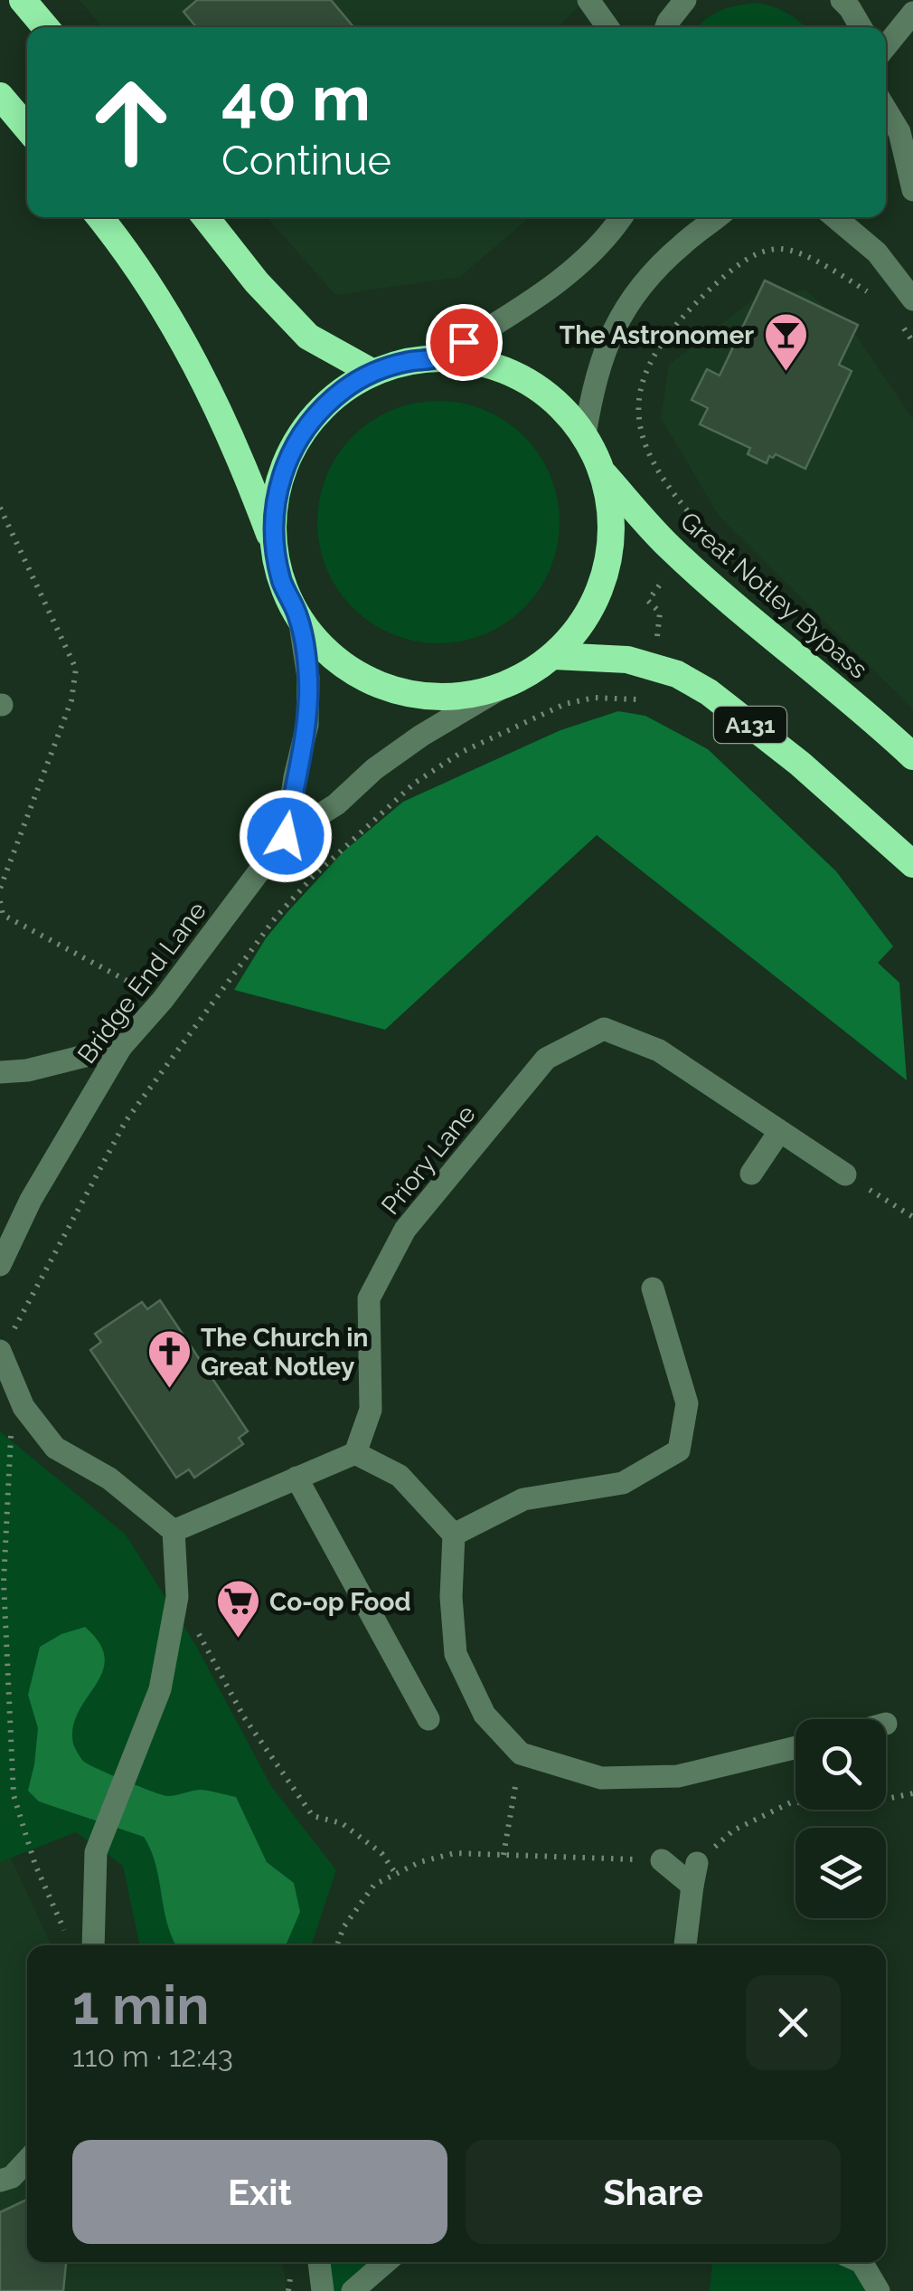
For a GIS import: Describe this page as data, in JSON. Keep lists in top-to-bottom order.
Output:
{
  "streets": {
    "highway": ["Great Notley Bypass", "A131"],
    "street": ["Bridge End Lane", "Priory Lane"]
  },
  "places": {
    "bar": ["The Astronomer"],
    "church": ["The Church in Great Notley"],
    "supermarket": ["Co-op Food"]
  },
  "page": {
    "turn": ["40 m", "Continue"],
    "heading": ["1 min", "110 m · 12:43"],
    "buttons": ["Exit", "Share"]
  }
}
